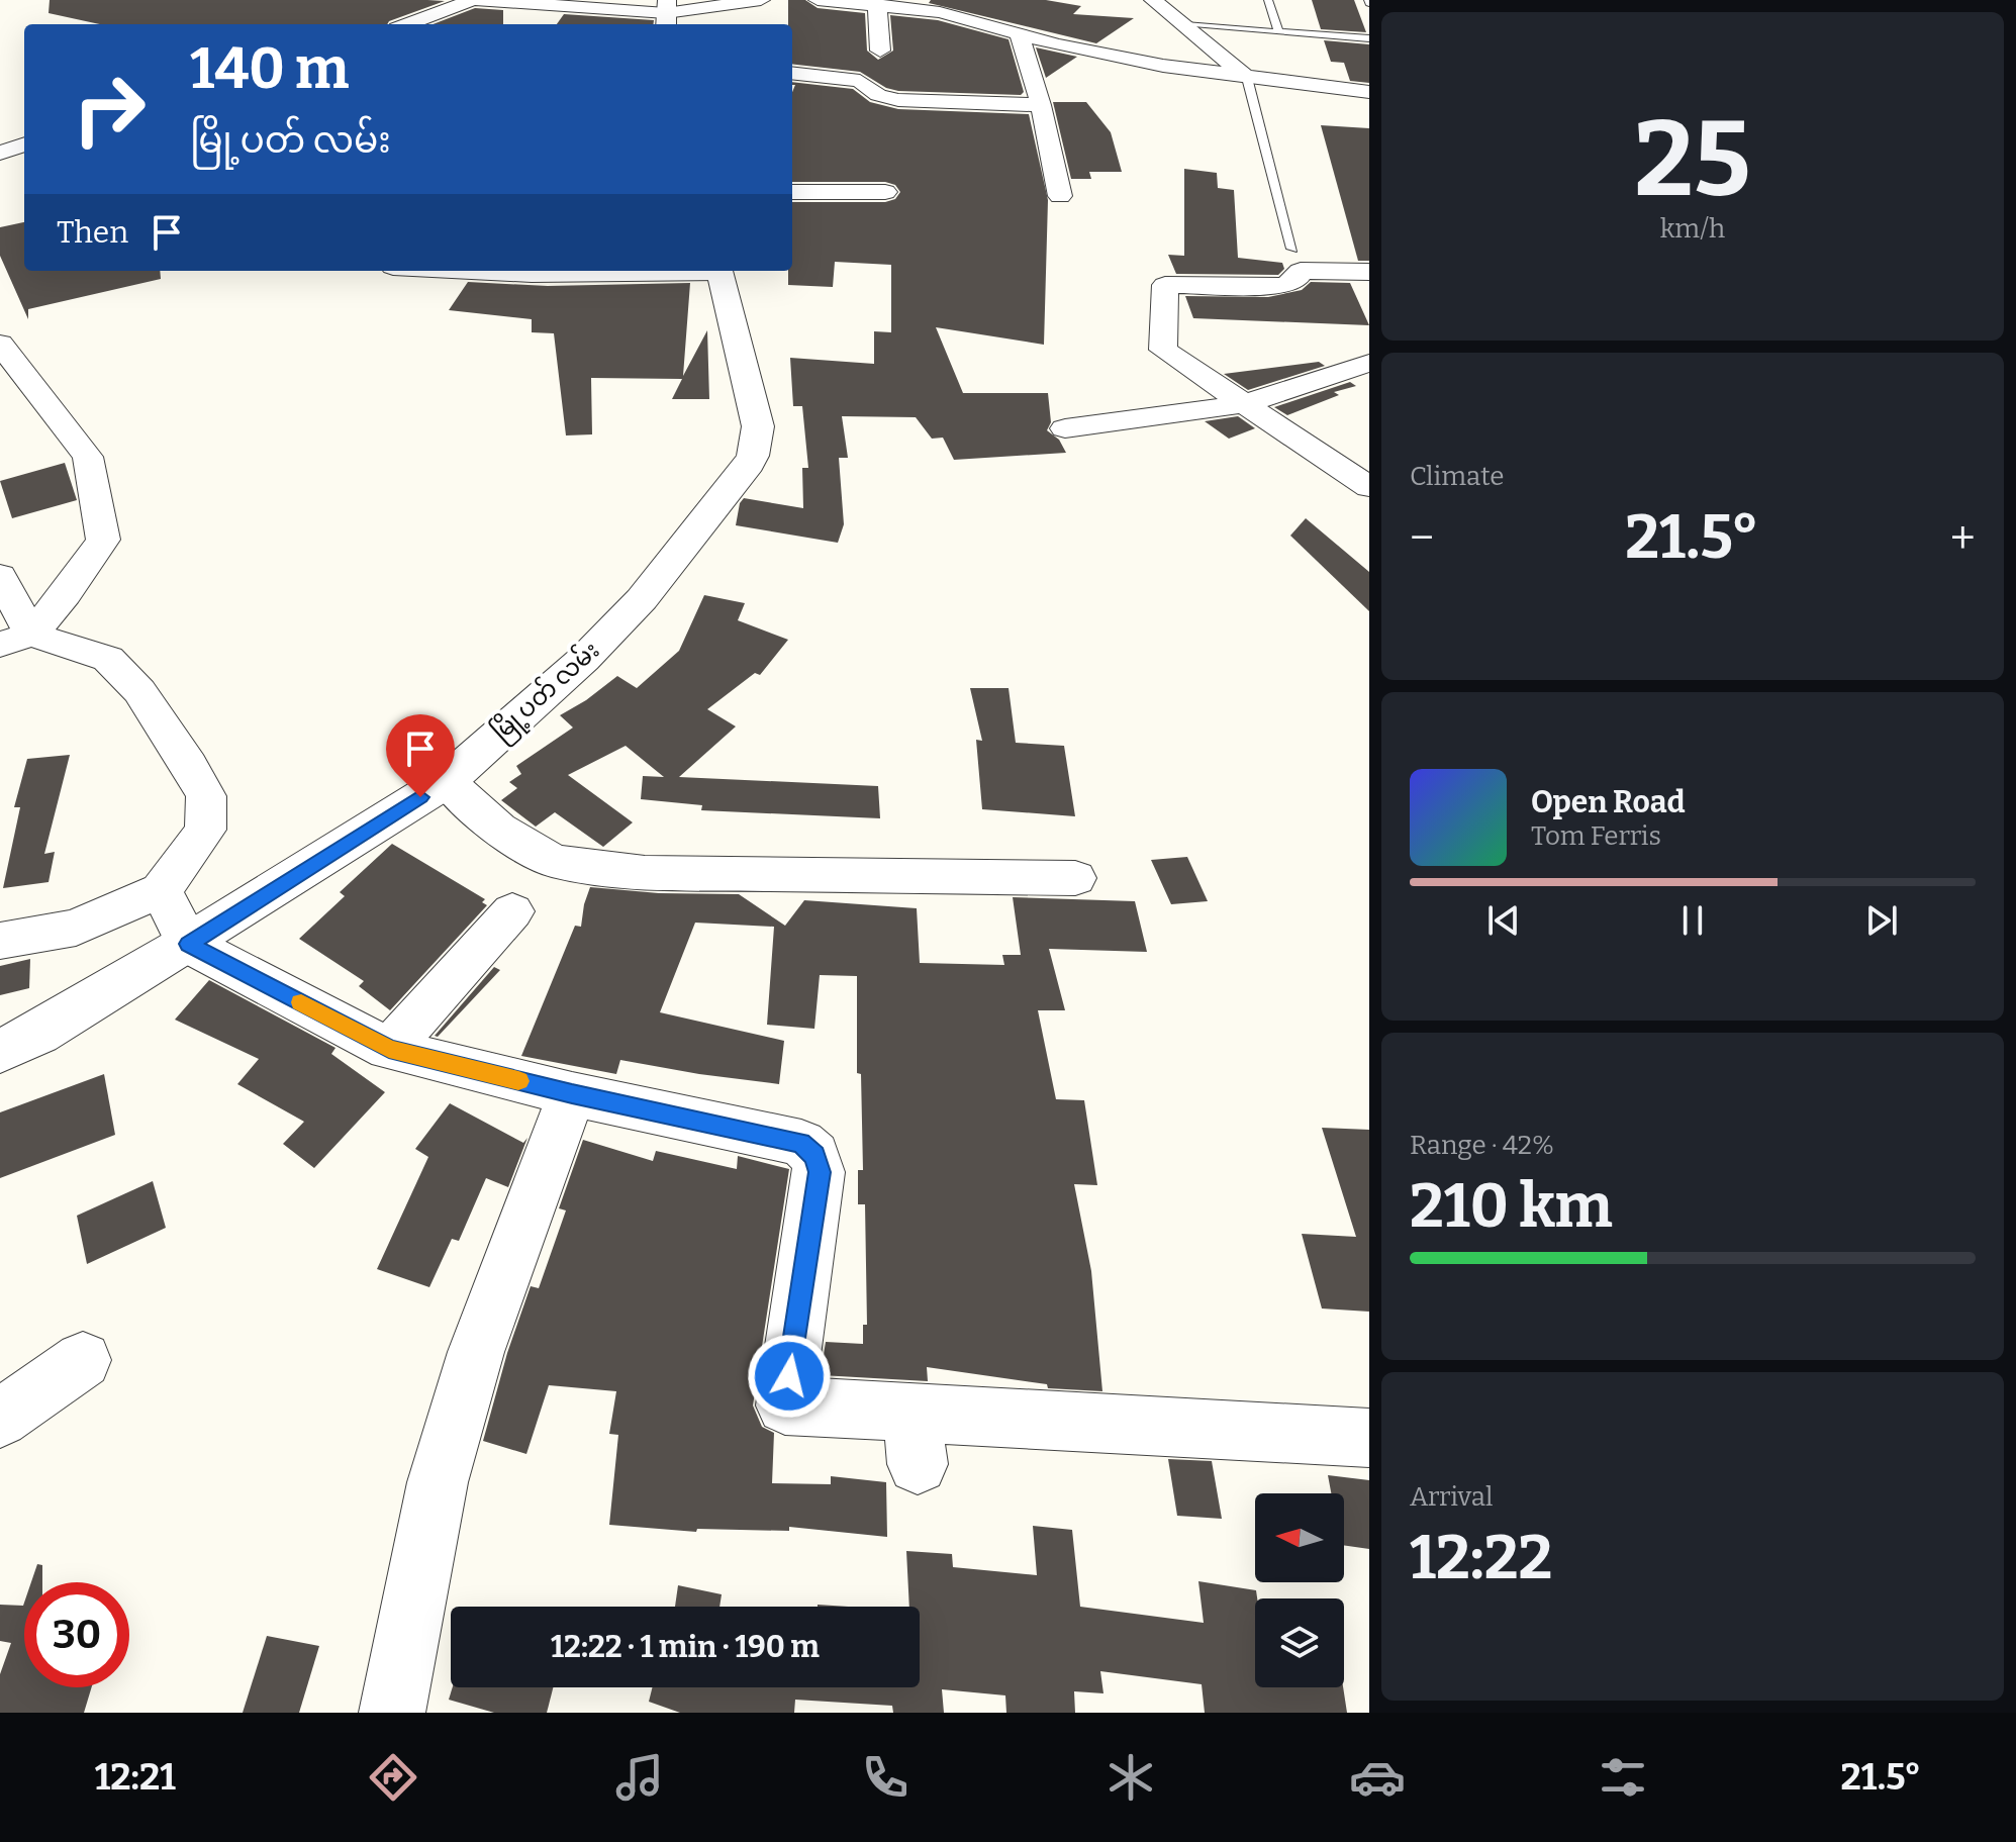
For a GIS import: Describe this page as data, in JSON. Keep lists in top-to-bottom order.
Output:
{
  "streets": {
    "street": ["မြို့ပတ် လမ်း"]
  },
  "north": "left",
  "page": {
    "tile": [
      ["25", "km/h"],
      "Climate",
      ["Range · 42%", "210 km"],
      ["Arrival", "12:22"]
    ],
    "turn": ["140 m", "မြို့ပတ် လမ်း"],
    "then": "Then",
    "heat": ["−", "21.5°", "+"],
    "song": ["Open Road", "Tom Ferris"],
    "limit": "30",
    "trip": "12:22 · 1 min · 190 m",
    "tabs": ["12:21", "21.5°"]
  }
}
